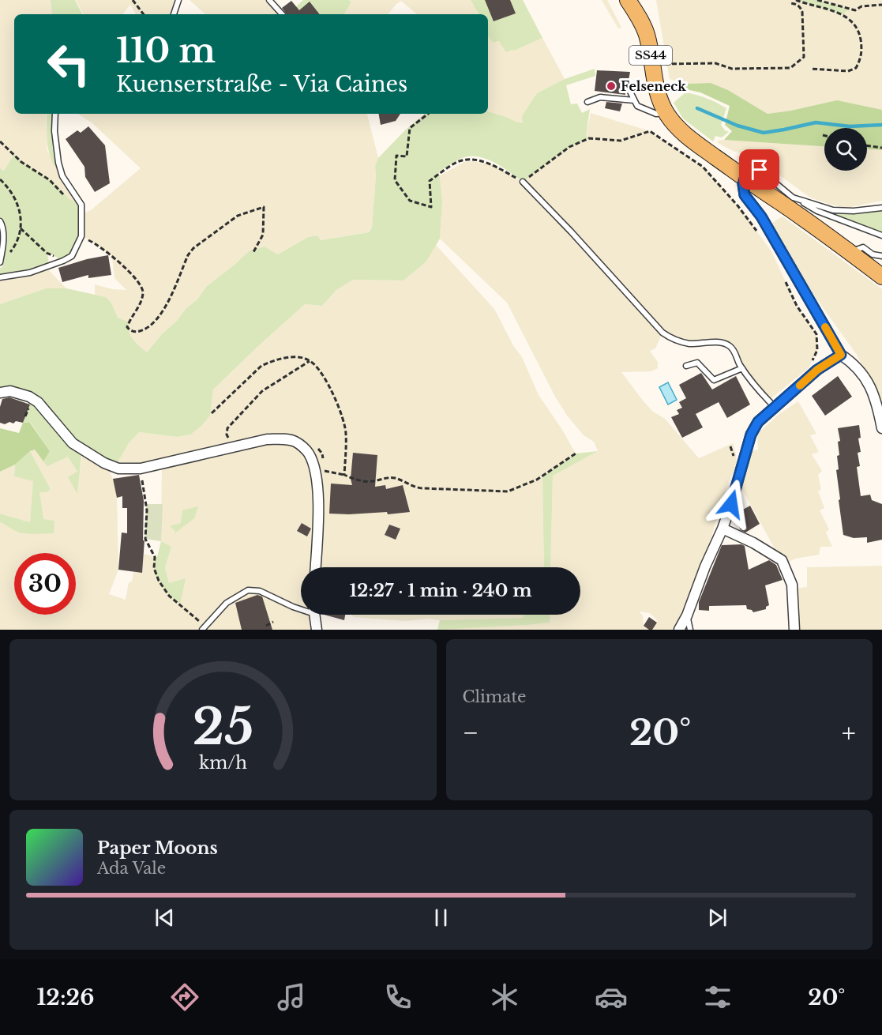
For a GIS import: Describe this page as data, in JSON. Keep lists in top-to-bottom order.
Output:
{
  "streets": {
    "main road": ["SS44"]
  },
  "places": ["Felseneck"],
  "page": {
    "turn": ["110 m", "Kuenserstraße - Via Caines"],
    "limit": "30",
    "trip": "12:27 · 1 min · 240 m",
    "tile": "Climate",
    "heat": ["−", "20°", "+"],
    "song": ["Paper Moons", "Ada Vale"],
    "tabs": ["12:26", "20°"],
    "gauge": ["25", "km/h"]
  }
}
